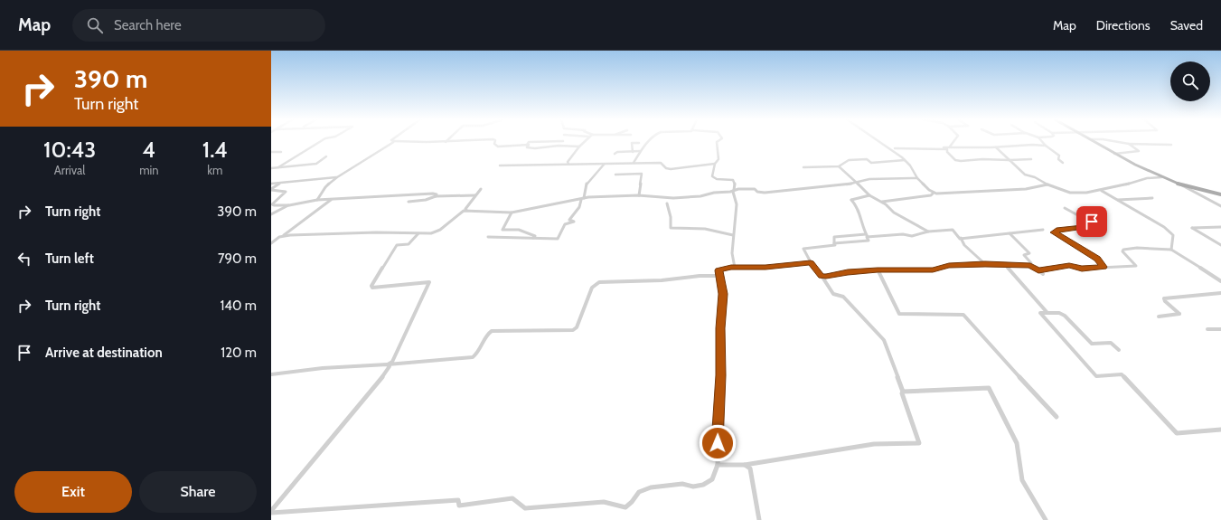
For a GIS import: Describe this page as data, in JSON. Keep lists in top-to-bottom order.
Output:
{
  "page": {
    "header": "Map",
    "search": "Search here",
    "nav": ["Map", "Directions", "Saved"],
    "turn": ["390 m", "Turn right"],
    "eta": [
      "10:43",
      "Arrival",
      "4",
      "min",
      "1.4",
      "km"
    ],
    "list": [
      {
        "name": "Turn right",
        "value": "390 m"
      },
      {
        "name": "Turn left",
        "value": "790 m"
      },
      {
        "name": "Turn right",
        "value": "140 m"
      },
      {
        "name": "Arrive at destination",
        "value": "120 m"
      }
    ],
    "buttons": ["Exit", "Share"]
  }
}
